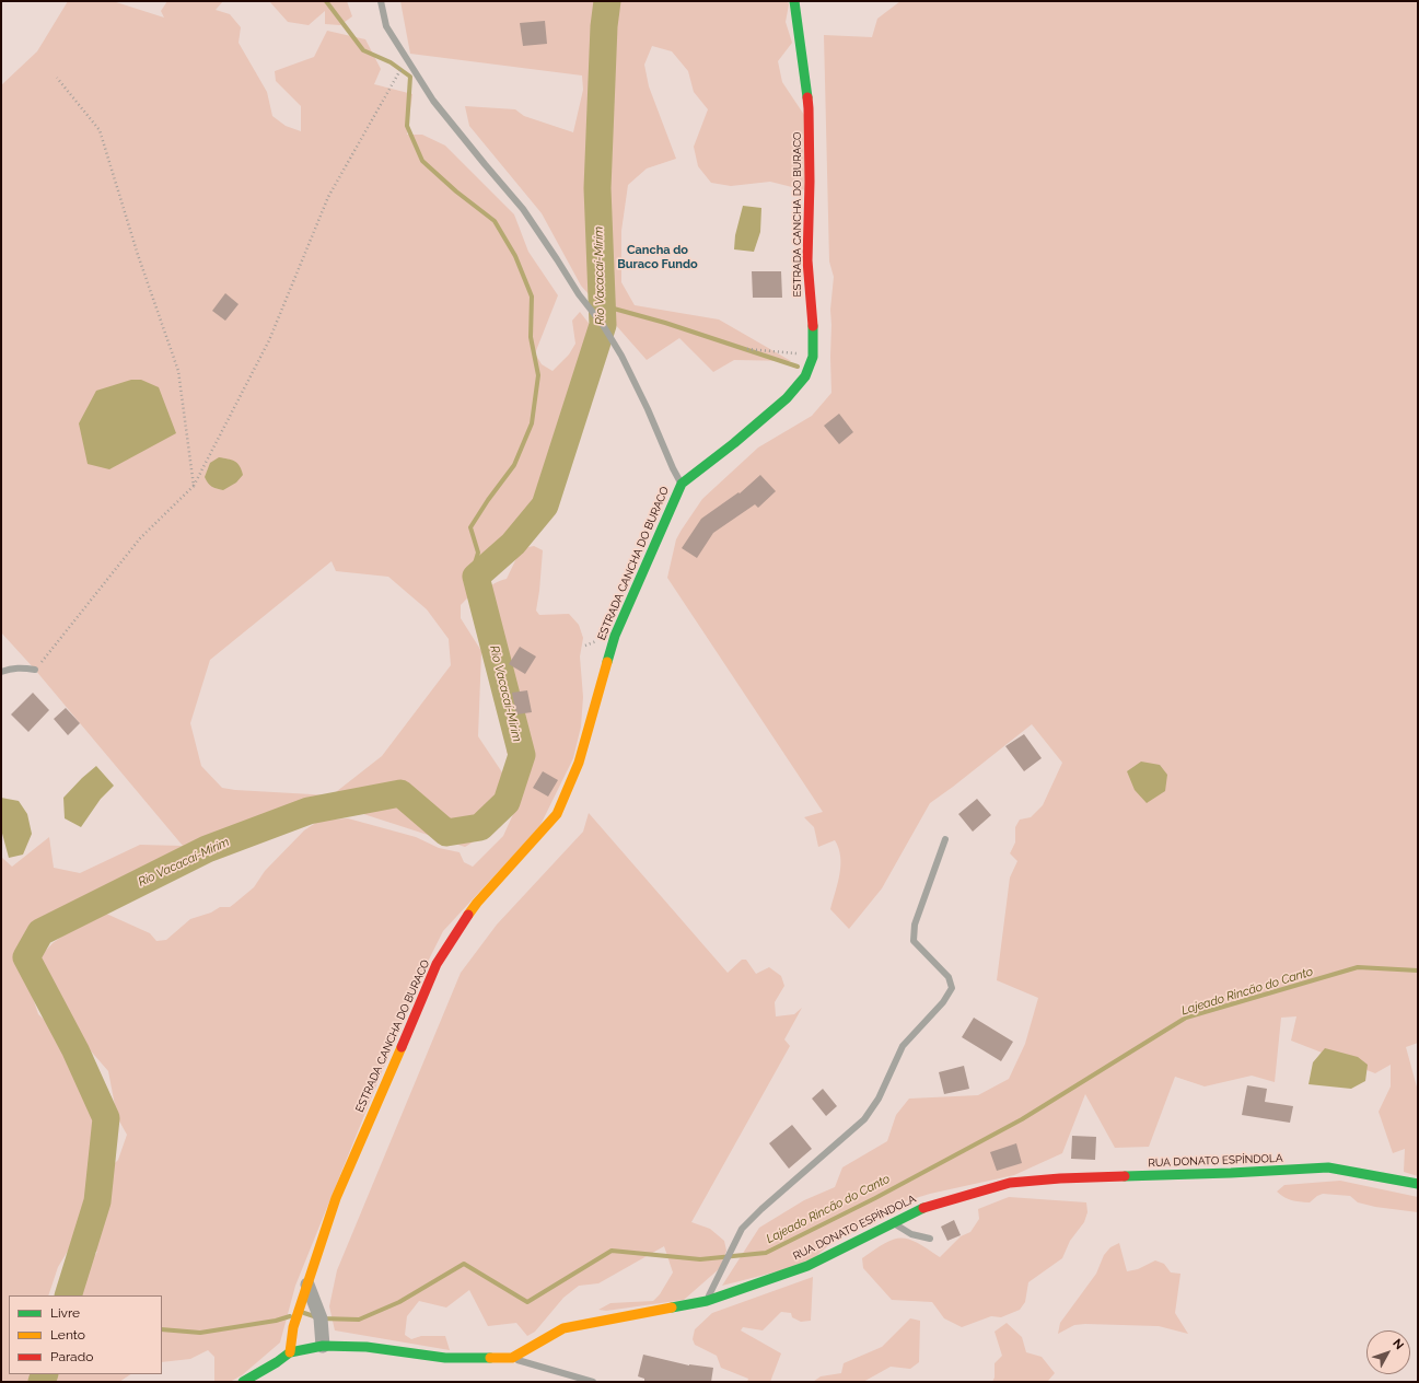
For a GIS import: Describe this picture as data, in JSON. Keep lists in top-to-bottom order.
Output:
{
  "streets": {
    "street": ["ESTRADA CANCHA DO BURACO", "RUA DONATO ESPÍNDOLA"]
  },
  "crossings": [
    ["ESTRADA CANCHA DO BURACO", "RUA DONATO ESPÍNDOLA"]
  ],
  "districts": ["Cancha do Buraco Fundo"],
  "water": ["Rio Vacacaí-Mirim", "Lajeado Rincão do Canto"],
  "legend": ["Livre", "Lento", "Parado"],
  "north": "top right"
}
